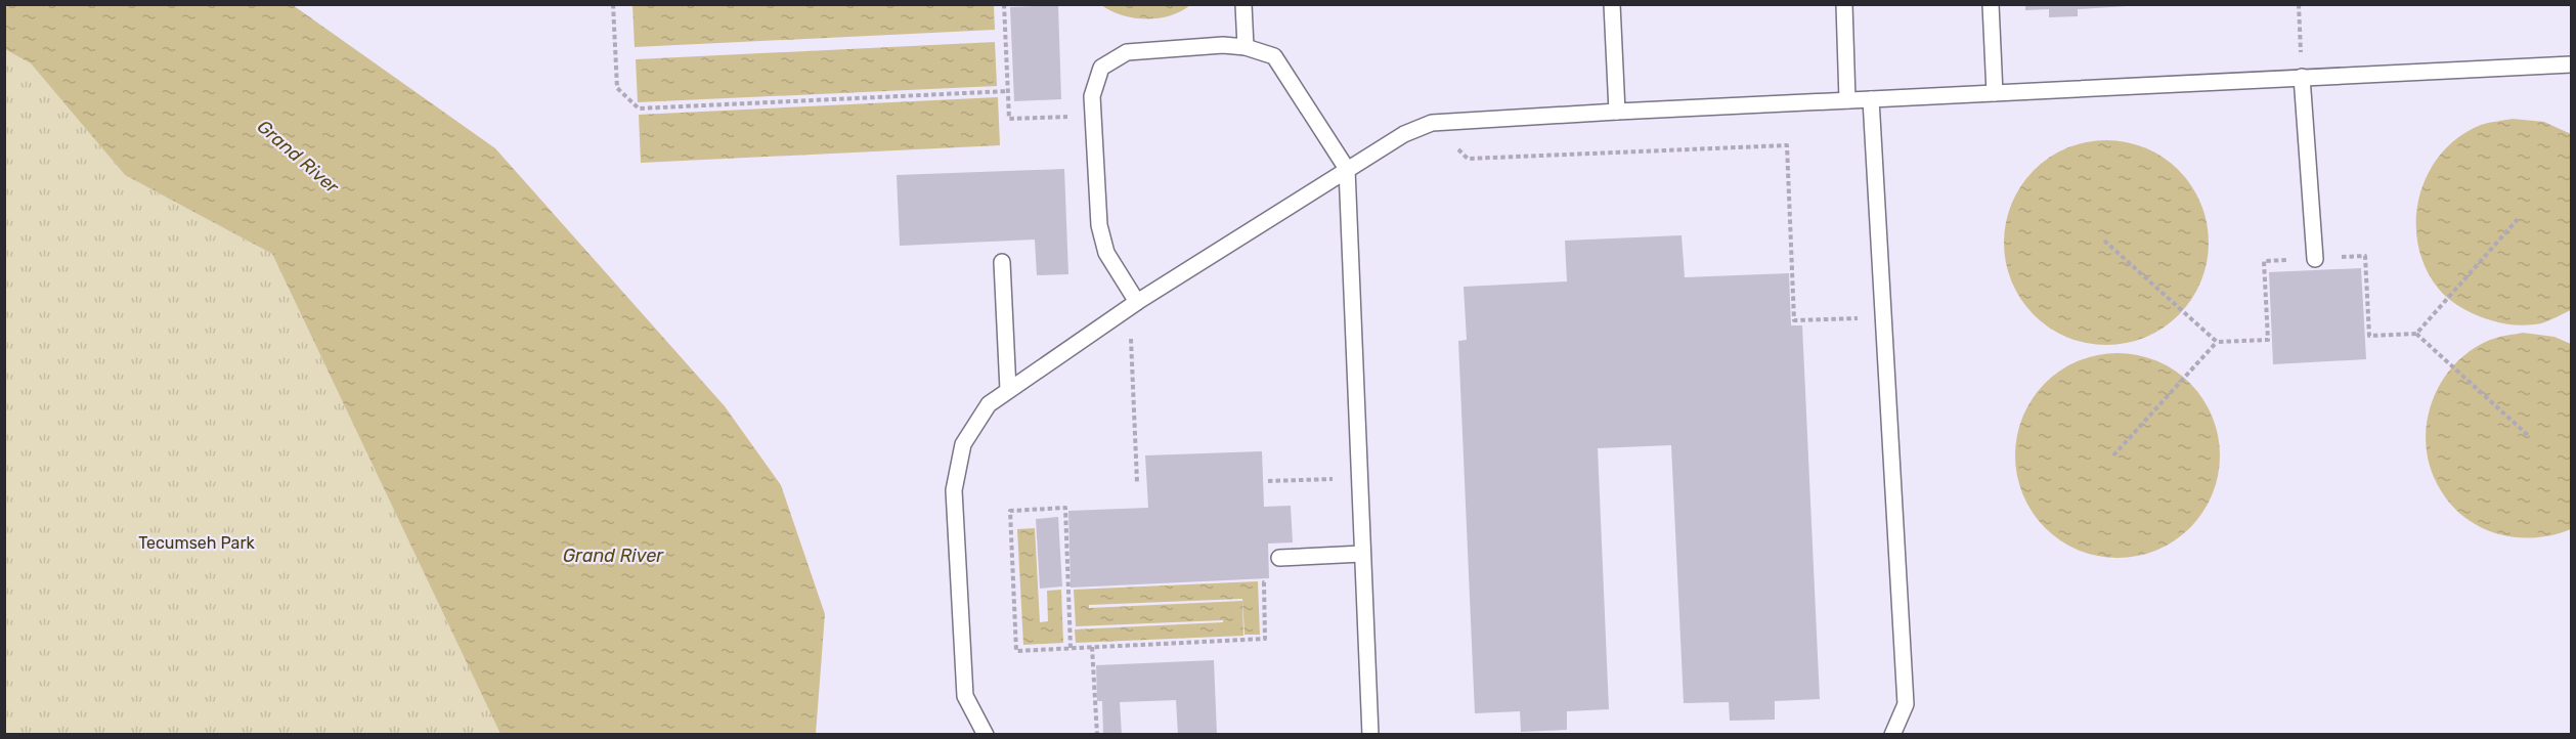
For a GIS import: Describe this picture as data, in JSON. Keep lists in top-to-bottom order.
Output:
{
  "water": ["Grand River"],
  "parks": ["Tecumseh Park"]
}
